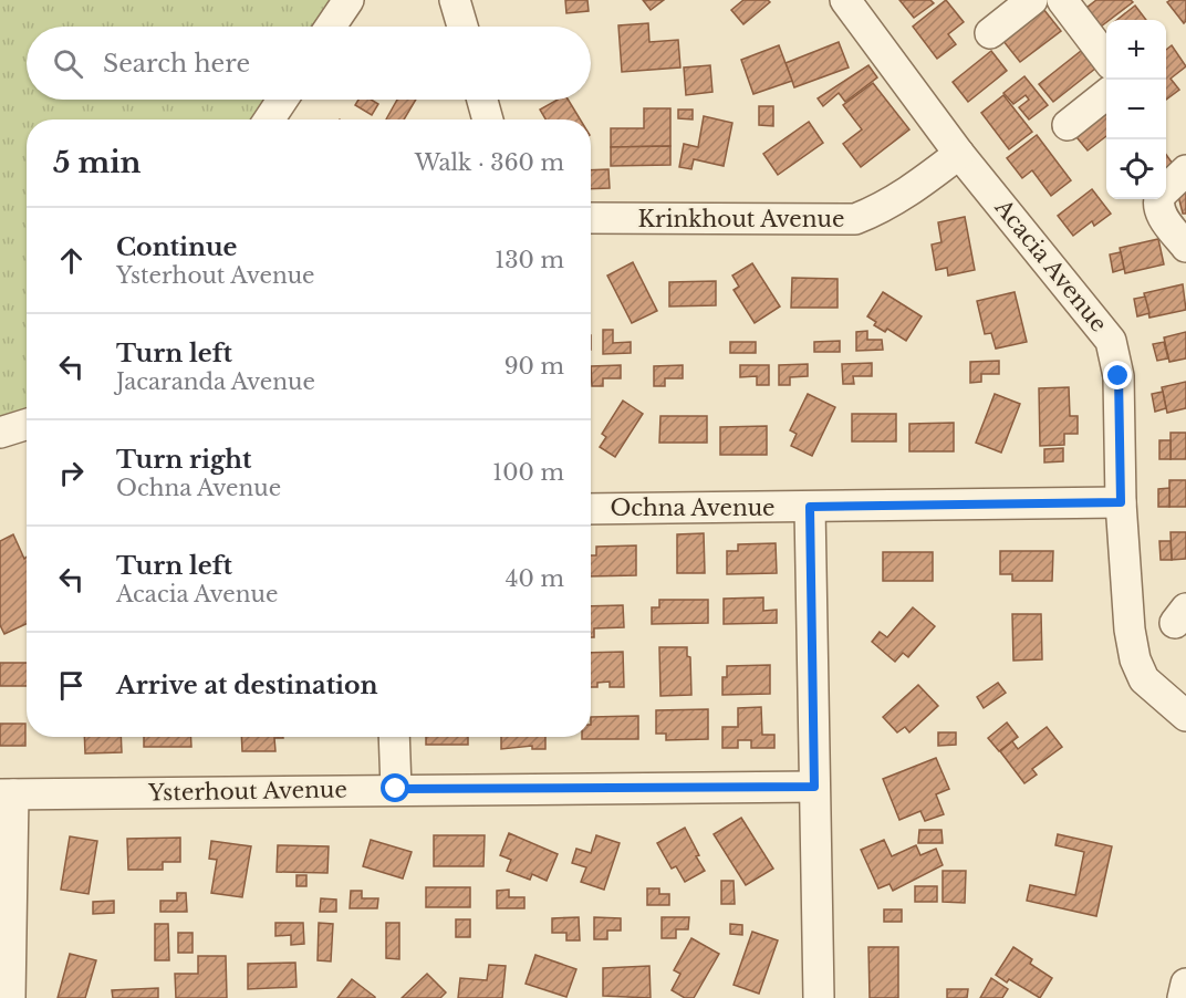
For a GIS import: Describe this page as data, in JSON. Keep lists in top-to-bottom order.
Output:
{
  "streets": {
    "street": [
      "Krinkhout Avenue",
      "Acacia Avenue",
      "Ochna Avenue",
      "Ysterhout Avenue"
    ]
  },
  "crossings": [
    ["Krinkhout Avenue", "Acacia Avenue"],
    ["Acacia Avenue", "Ochna Avenue"]
  ],
  "page": {
    "map_buttons": ["+", "−"],
    "search": "Search here",
    "heading": ["5 min", "Walk · 360 m"],
    "list": [
      ["Continue", "Ysterhout Avenue", "130 m"],
      ["Turn left", "Jacaranda Avenue", "90 m"],
      ["Turn right", "Ochna Avenue", "100 m"],
      ["Turn left", "Acacia Avenue", "40 m"],
      "Arrive at destination"
    ]
  }
}
